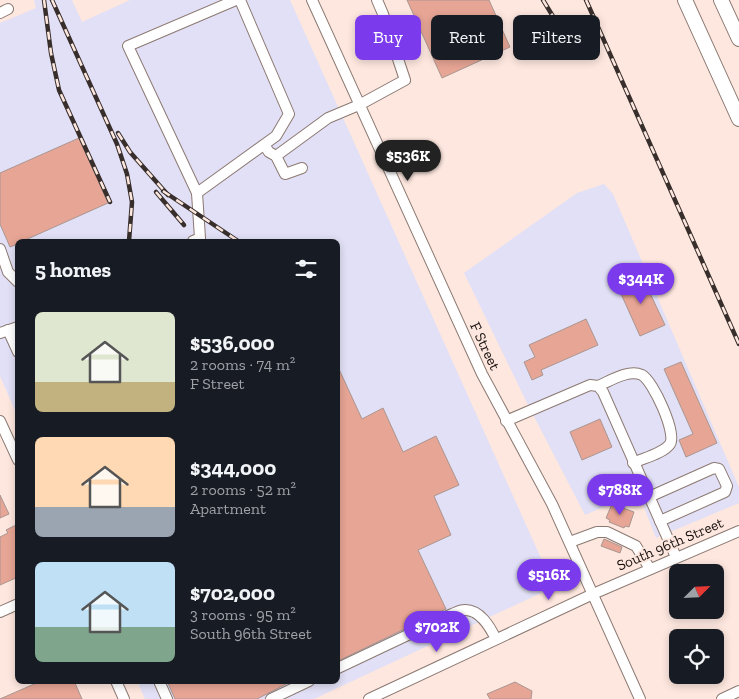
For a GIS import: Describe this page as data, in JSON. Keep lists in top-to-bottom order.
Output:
{
  "streets": {
    "street": ["F Street", "South 96th Street"]
  },
  "crossings": [
    ["F Street", "South 96th Street"]
  ],
  "north": "top right",
  "page": {
    "chip": ["Buy", "Rent", "Filters"],
    "price": [
      "$536K",
      "$344K",
      "$788K",
      "$516K",
      "$702K"
    ],
    "heading": "5 homes",
    "list": [
      {
        "name": "$536,000",
        "note": "2 rooms · 74 m² · F Street"
      },
      {
        "name": "$344,000",
        "note": "2 rooms · 52 m² · Apartment"
      },
      {
        "name": "$702,000",
        "note": "3 rooms · 95 m² · South 96th Street"
      }
    ]
  }
}
